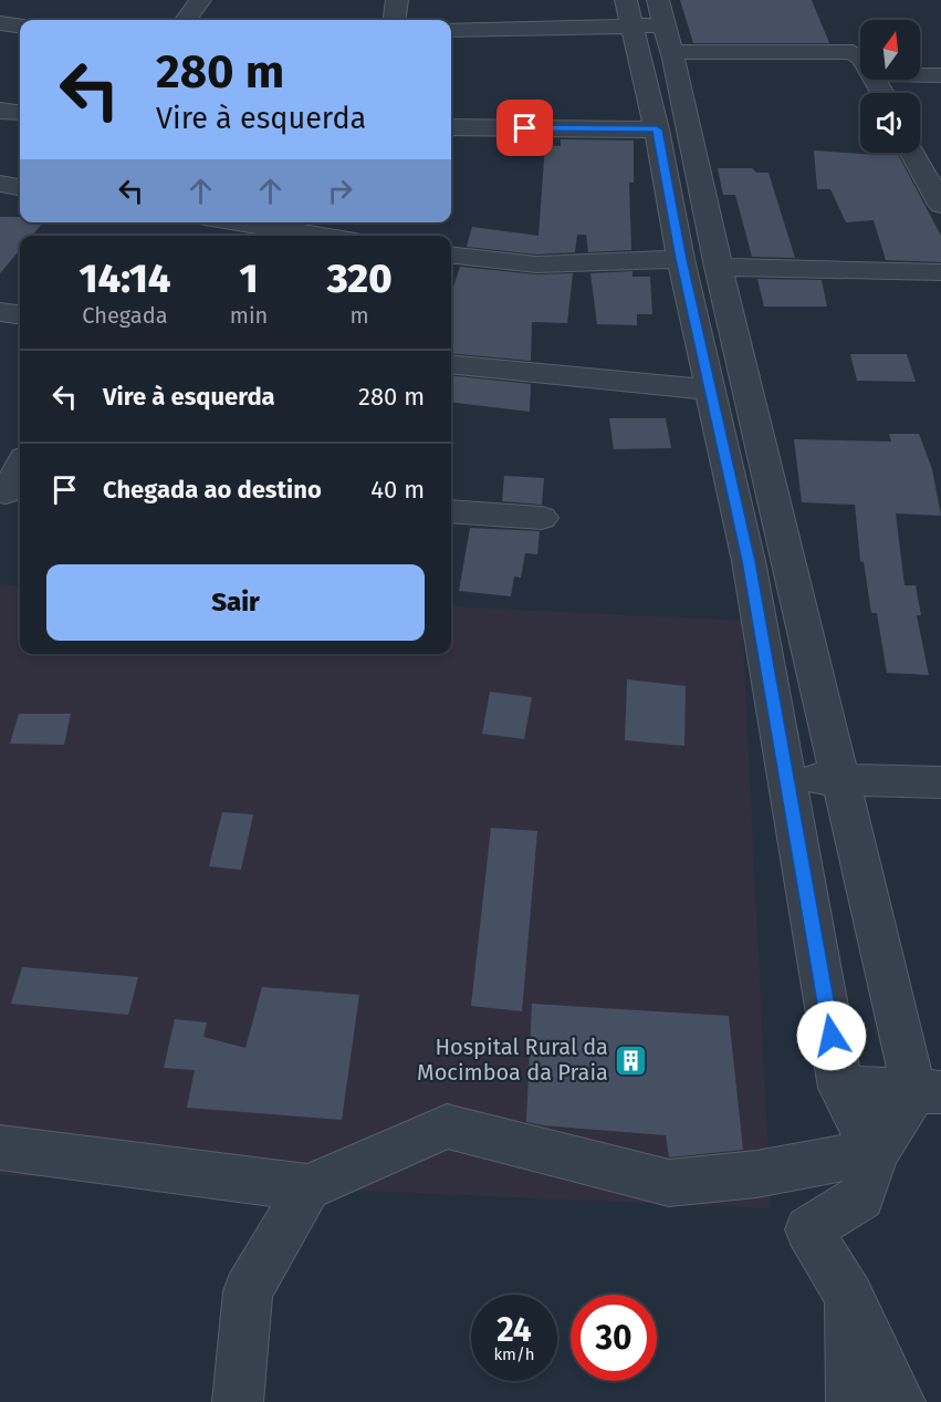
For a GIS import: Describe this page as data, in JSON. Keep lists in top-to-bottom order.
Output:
{
  "places": {
    "building": ["Hospital Rural da Mocimboa da Praia"]
  },
  "north": "top",
  "page": {
    "turn": ["280 m", "Vire à esquerda"],
    "eta": [
      "14:14",
      "Chegada",
      "1",
      "min",
      "320",
      "m"
    ],
    "list": [
      {
        "name": "Vire à esquerda",
        "value": "280 m"
      },
      {
        "name": "Chegada ao destino",
        "value": "40 m"
      }
    ],
    "buttons": "Sair",
    "speed": "24 km/h",
    "limit": "30"
  }
}
